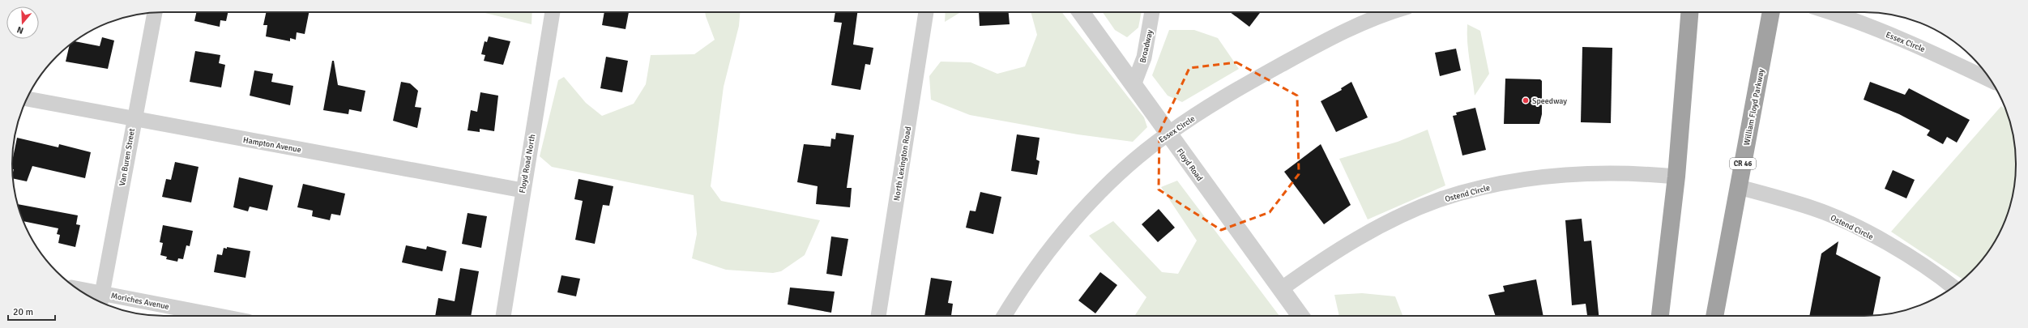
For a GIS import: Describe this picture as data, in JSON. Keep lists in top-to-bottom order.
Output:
{
  "streets": {
    "highway": ["William Floyd Parkway", "CR 46"],
    "street": [
      "Essex Circle",
      "Broadway",
      "Hampton Avenue",
      "Van Buren Street",
      "Floyd Road North",
      "North Lexington Road",
      "Floyd Road",
      "Ostend Circle",
      "Moriches Avenue"
    ]
  },
  "crossings": [
    ["Essex Circle", "Floyd Road"],
    ["Broadway", "Floyd Road"],
    ["William Floyd Parkway", "Ostend Circle"],
    ["Hampton Avenue", "Van Buren Street"],
    ["Hampton Avenue", "Floyd Road North"],
    ["Van Buren Street", "Moriches Avenue"],
    ["Floyd Road", "Ostend Circle"]
  ],
  "places": ["Speedway"],
  "scale_bar": "20 m",
  "north": "bottom"
}
